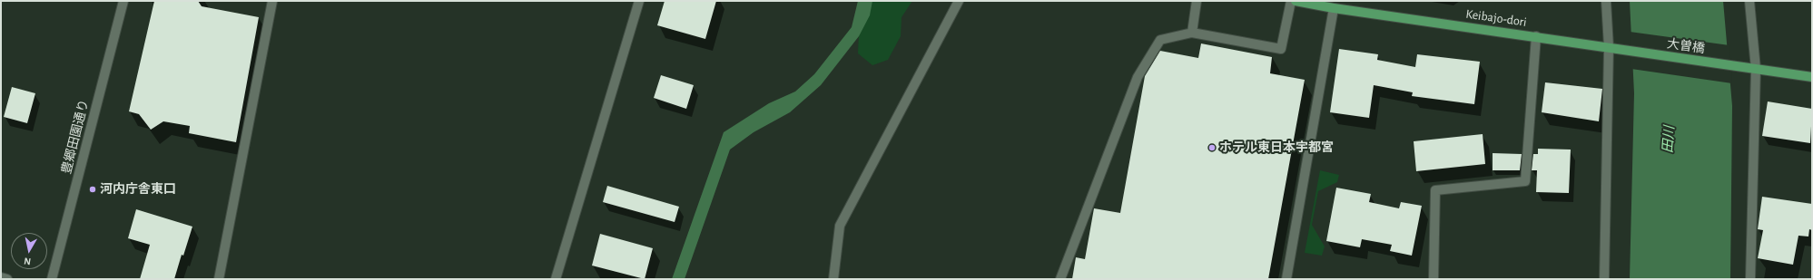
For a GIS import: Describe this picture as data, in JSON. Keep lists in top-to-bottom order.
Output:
{
  "streets": {
    "main road": ["Keibajo-dori", "大曽橋"],
    "street": ["豊郷田園通り"]
  },
  "crossings": [
    ["Keibajo-dori", "大曽橋"]
  ],
  "water": ["田川"],
  "places": ["ホテル東日本宇都宮", "河内庁舎東口"],
  "north": "bottom"
}
